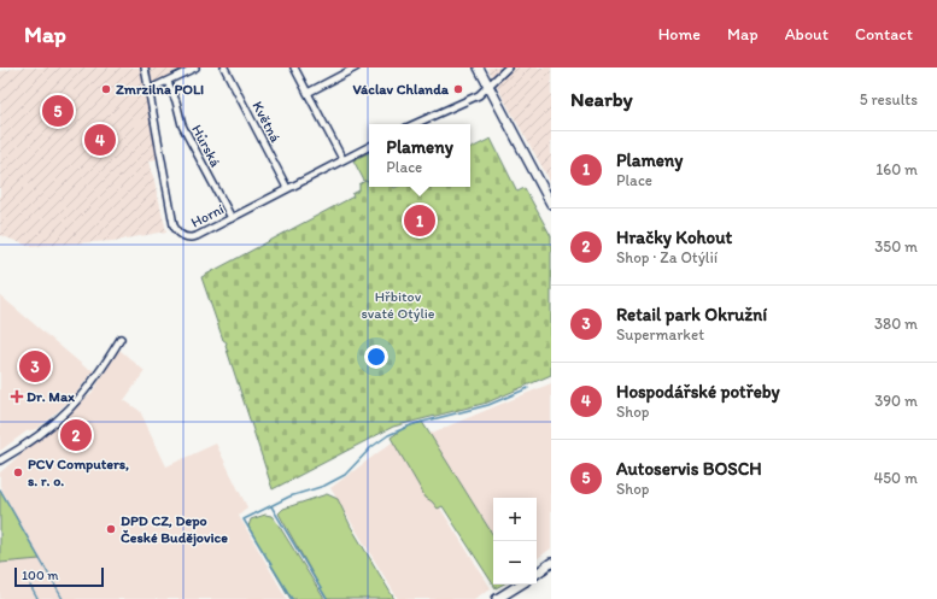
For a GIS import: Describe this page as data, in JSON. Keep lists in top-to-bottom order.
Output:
{
  "streets": {
    "street": ["Květná", "Hůrská", "Horní"]
  },
  "crossings": [
    ["Květná", "Horní"],
    ["Hůrská", "Horní"]
  ],
  "parks": ["Hřbitov svaté Otýlie"],
  "places": {
    "other": [
      "Zmrzilna POLI",
      "Václav Chlanda",
      "PCV Computers, s. r. o.",
      "DPD CZ, Depo České Budějovice"
    ],
    "health": ["Dr. Max"]
  },
  "scale_bar": "100 m",
  "page": {
    "header": "Map",
    "nav": [
      "Home",
      "Map",
      "About",
      "Contact"
    ],
    "heading": ["Nearby", "5 results"],
    "pins": [
      "5",
      "4",
      "1",
      "3",
      "2"
    ],
    "popup": ["Plameny", "Place"],
    "list": [
      {
        "mark": "1",
        "name": "Plameny",
        "note": "Place",
        "value": "160 m"
      },
      {
        "mark": "2",
        "name": "Hračky Kohout",
        "note": "Shop · Za Otýlií",
        "value": "350 m"
      },
      {
        "mark": "3",
        "name": "Retail park Okružní",
        "note": "Supermarket",
        "value": "380 m"
      },
      {
        "mark": "4",
        "name": "Hospodářské potřeby",
        "note": "Shop",
        "value": "390 m"
      },
      {
        "mark": "5",
        "name": "Autoservis BOSCH",
        "note": "Shop",
        "value": "450 m"
      }
    ],
    "map_buttons": ["+", "−"],
    "scale": "100 m"
  }
}
